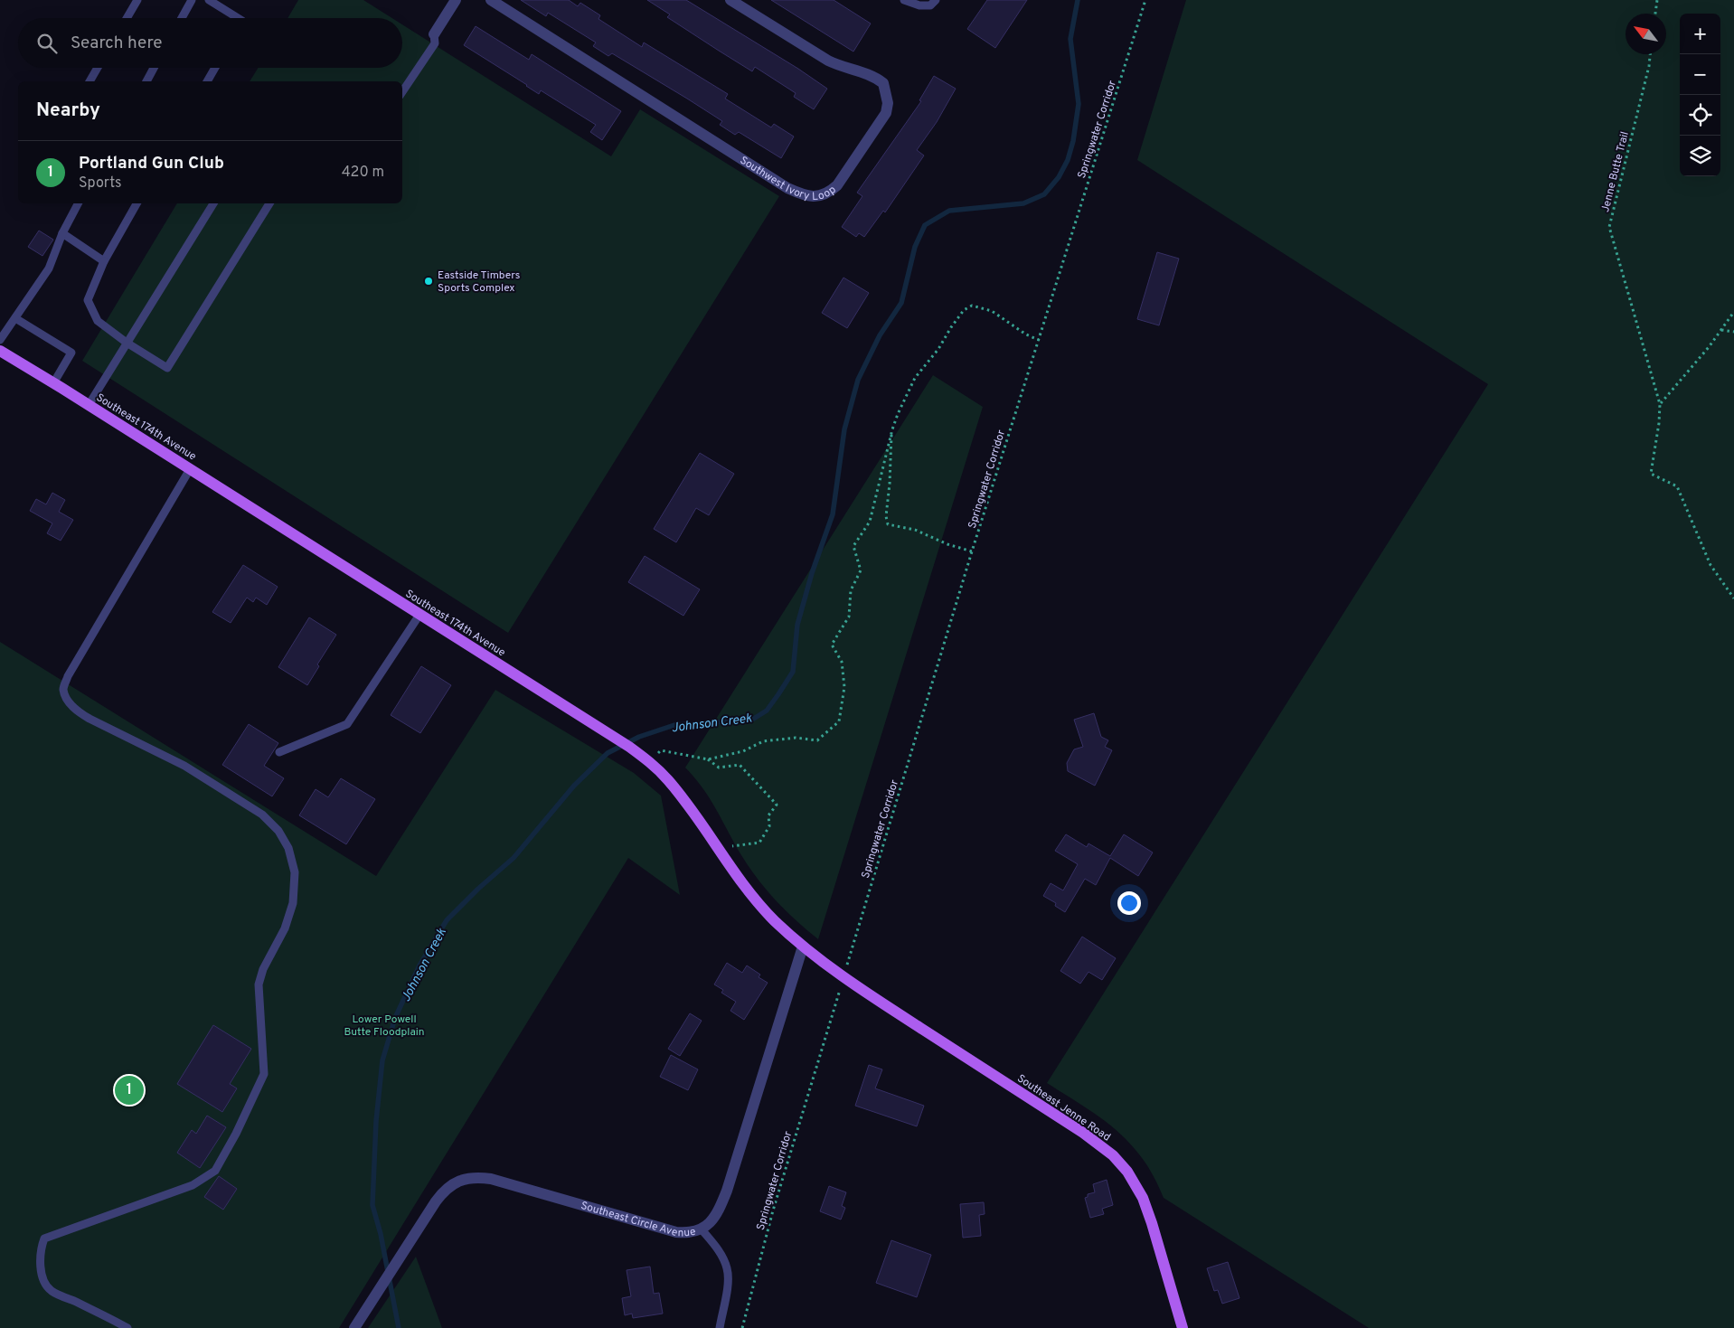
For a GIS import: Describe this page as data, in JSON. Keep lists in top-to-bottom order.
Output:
{
  "streets": {
    "main road": ["Southeast 174th Avenue", "Southeast Jenne Road"],
    "street": ["Southwest Ivory Loop", "Southeast Circle Avenue"],
    "path": ["Springwater Corridor", "Jenne Butte Trail"]
  },
  "crossings": [
    ["Springwater Corridor", "Southeast 174th Avenue"],
    ["Springwater Corridor", "Southeast Jenne Road"],
    ["Southeast 174th Avenue", "Southeast Jenne Road"],
    ["Southeast 174th Avenue", "Southeast Circle Avenue"]
  ],
  "water": ["Johnson Creek"],
  "parks": ["Lower Powell Butte Floodplain"],
  "places": ["Eastside Timbers Sports Complex"],
  "north": "top left",
  "page": {
    "map_buttons": ["+", "−"],
    "search": "Search here",
    "heading": "Nearby",
    "list": [
      {
        "mark": "1",
        "name": "Portland Gun Club",
        "note": "Sports",
        "value": "420 m"
      }
    ],
    "pins": "1"
  }
}
